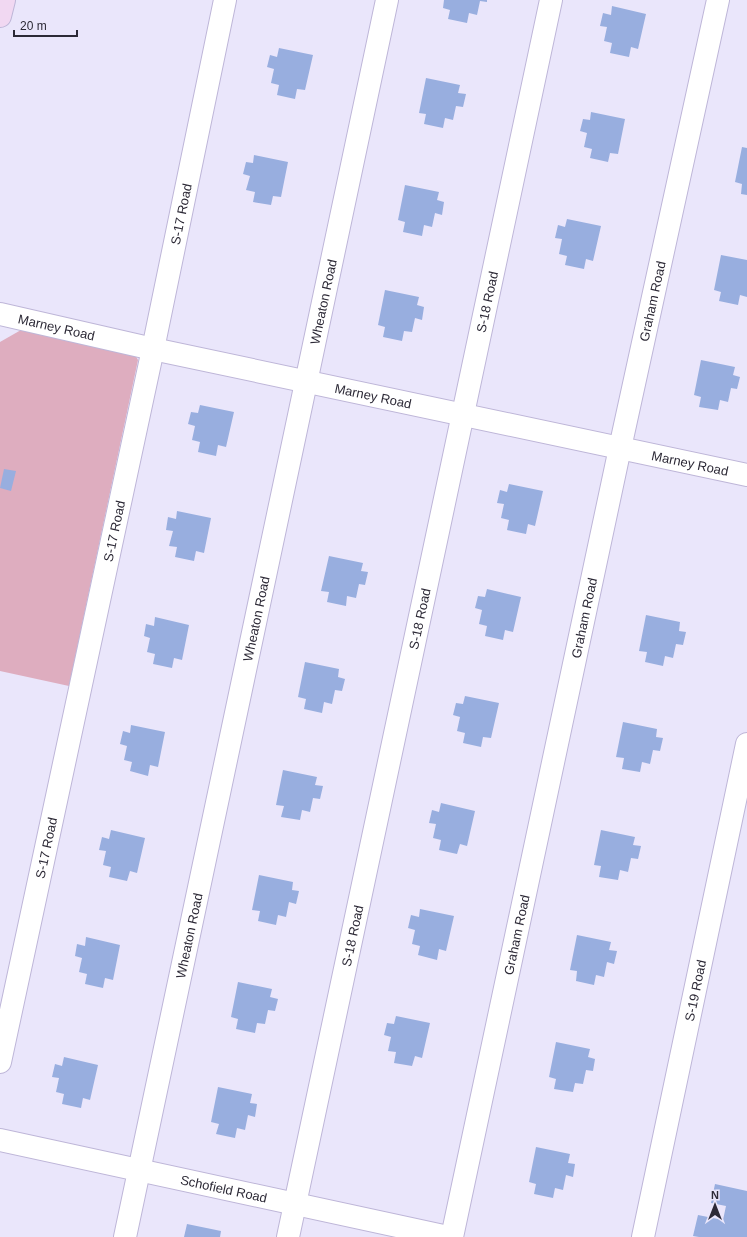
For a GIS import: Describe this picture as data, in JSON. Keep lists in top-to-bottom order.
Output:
{
  "streets": {
    "street": [
      "S-17 Road",
      "Wheaton Road",
      "Graham Road",
      "S-18 Road",
      "Marney Road",
      "S-19 Road",
      "Schofield Road"
    ]
  },
  "crossings": [
    ["S-17 Road", "Marney Road"],
    ["Wheaton Road", "Marney Road"],
    ["Wheaton Road", "Schofield Road"],
    ["Graham Road", "Marney Road"],
    ["S-18 Road", "Marney Road"],
    ["S-18 Road", "Schofield Road"]
  ],
  "scale_bar": "20 m",
  "north": "top"
}
